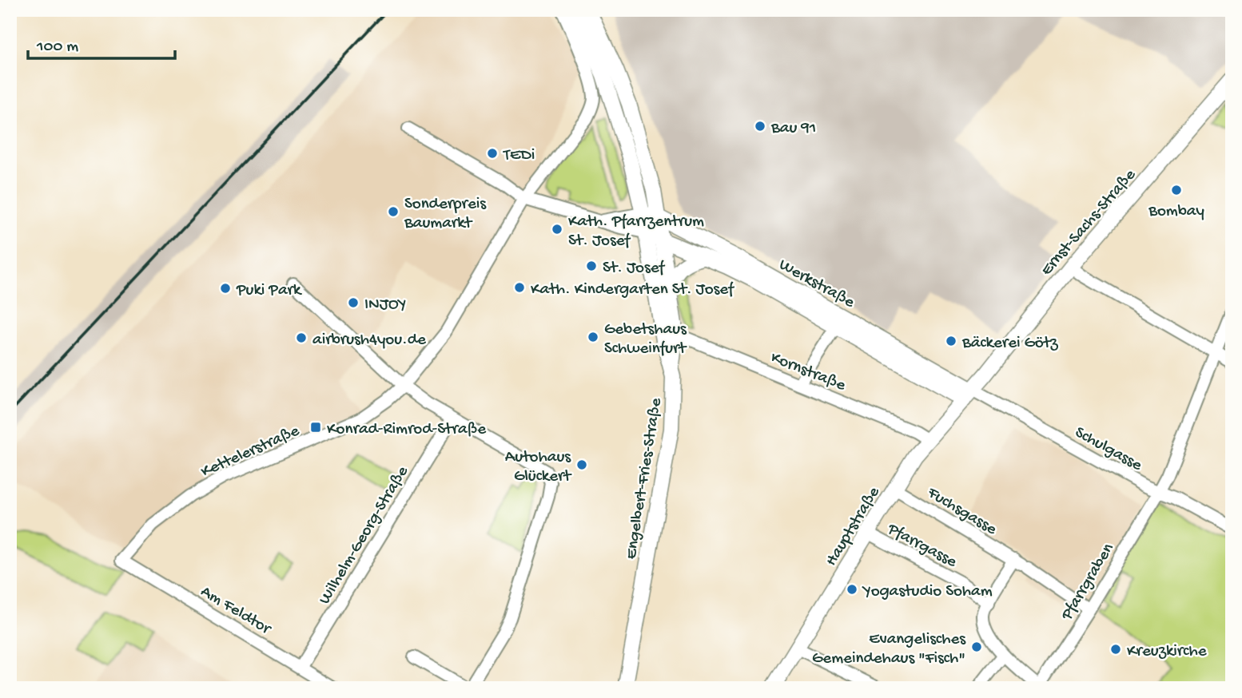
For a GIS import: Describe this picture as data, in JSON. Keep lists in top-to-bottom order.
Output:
{
  "streets": {
    "main road": [
      "Ernst-Sachs-Straße",
      "Werkstraße",
      "Engelbert-Fries-Straße",
      "Hauptstraße"
    ],
    "street": [
      "Kornstraße",
      "Schulgasse",
      "Kettelerstraße",
      "Fuchsgasse",
      "Wilhelm-Georg-Straße",
      "Pfarrgasse",
      "Pfarrgraben",
      "Am Feldtor"
    ]
  },
  "crossings": [
    ["Ernst-Sachs-Straße", "Werkstraße"],
    ["Ernst-Sachs-Straße", "Schulgasse"],
    ["Ernst-Sachs-Straße", "Hauptstraße"],
    ["Werkstraße", "Schulgasse"],
    ["Werkstraße", "Engelbert-Fries-Straße"],
    ["Werkstraße", "Hauptstraße"],
    ["Kornstraße", "Engelbert-Fries-Straße"],
    ["Kornstraße", "Hauptstraße"],
    ["Schulgasse", "Hauptstraße"],
    ["Schulgasse", "Pfarrgraben"],
    ["Kettelerstraße", "Am Feldtor"],
    ["Fuchsgasse", "Hauptstraße"],
    ["Fuchsgasse", "Pfarrgraben"],
    ["Hauptstraße", "Pfarrgasse"],
    ["Wilhelm-Georg-Straße", "Am Feldtor"]
  ],
  "places": {
    "other": [
      "Bau 91",
      "TEDi",
      "Bombay",
      "Sonderpreis Baumarkt",
      "Kath. Pfarrzentrum St. Josef",
      "St. Josef",
      "Kath. Kindergarten St. Josef",
      "Puki Park",
      "INJOY",
      "Gebetshaus Schweinfurt",
      "airbrush4you.de",
      "Bäckerei Götz",
      "Autohaus Glückert",
      "Yogastudio Soham",
      "Evangelisches Gemeindehaus \"Fisch\"",
      "Kreuzkirche"
    ],
    "transit": ["Konrad-Rimrod-Straße"]
  },
  "scale_bar": "100 m"
}
